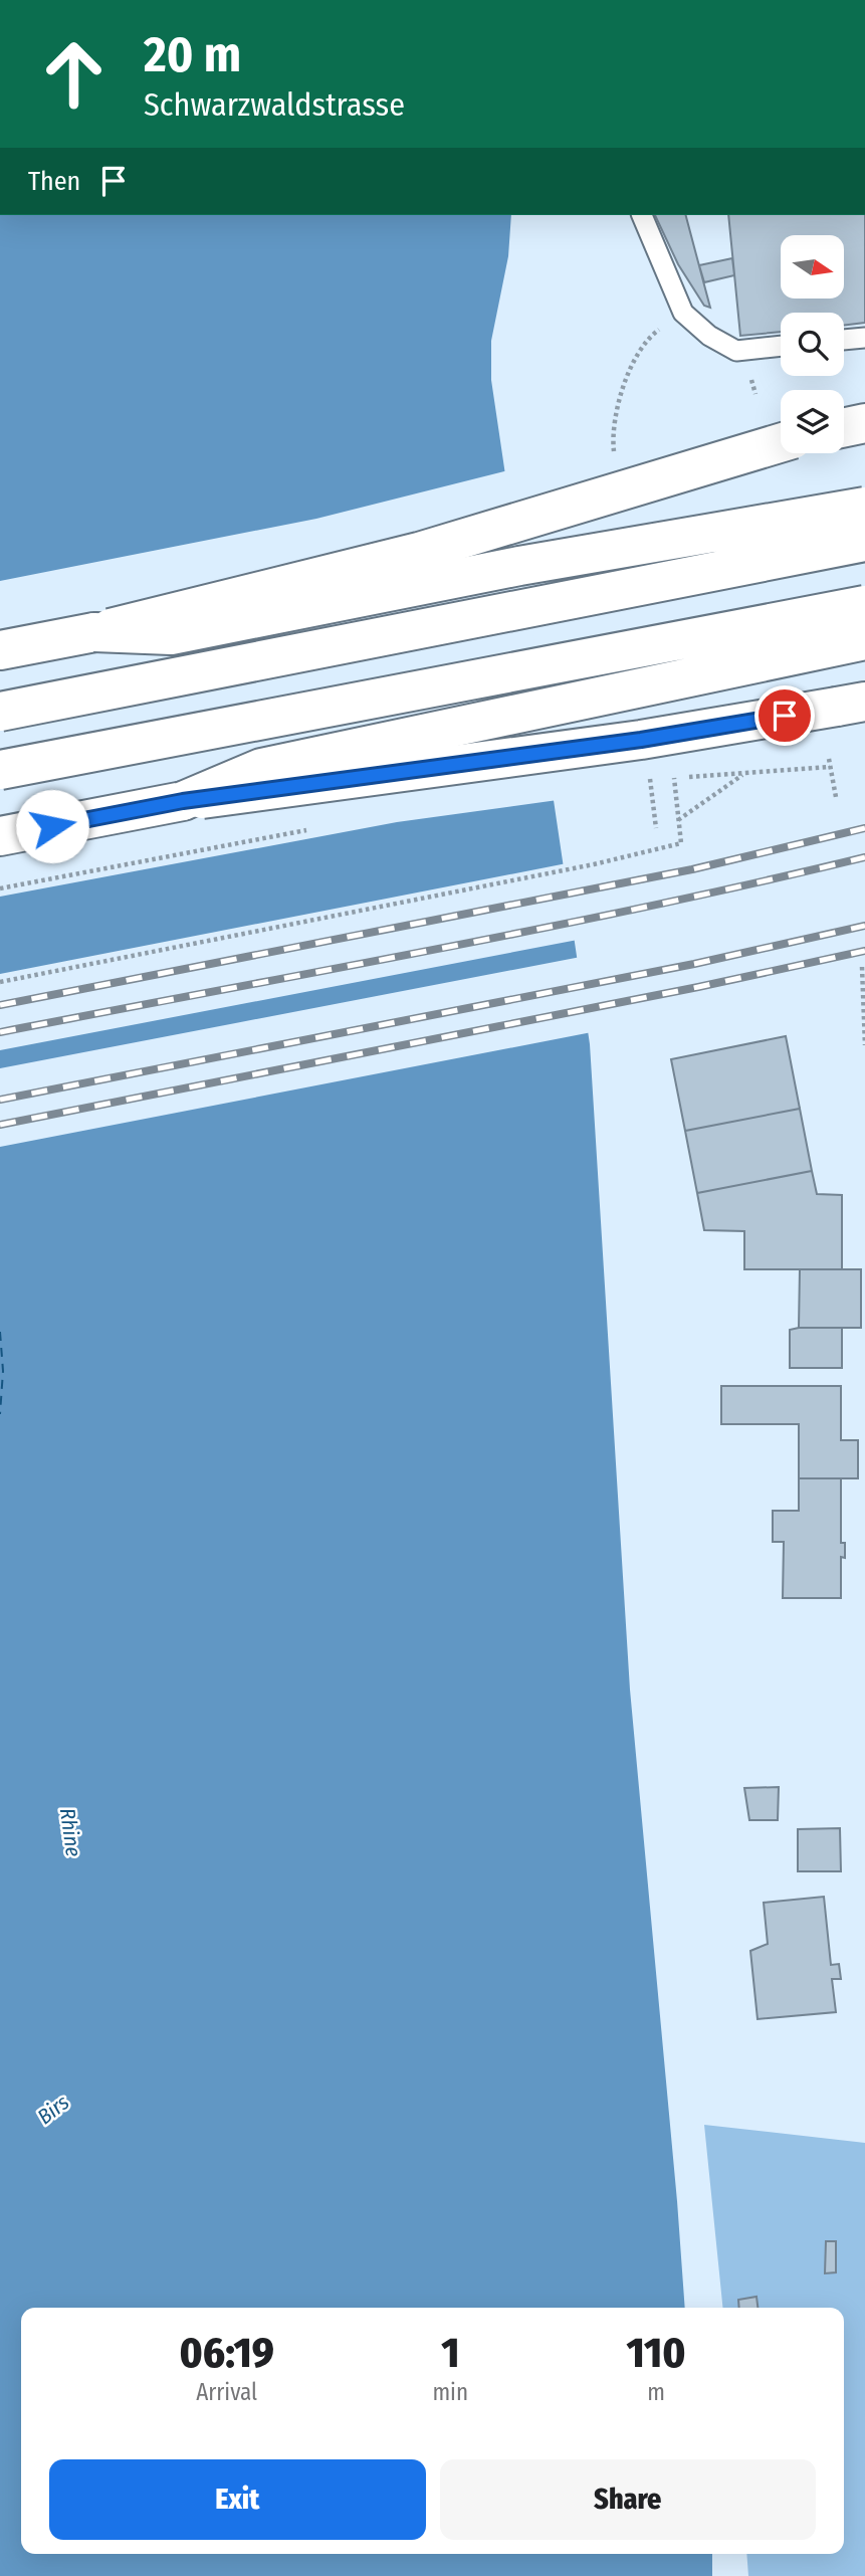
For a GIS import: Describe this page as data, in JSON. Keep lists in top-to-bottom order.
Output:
{
  "water": ["Rhine", "Birs"],
  "north": "right",
  "page": {
    "turn": ["20 m", "Schwarzwaldstrasse"],
    "then": "Then",
    "eta": [
      "06:19",
      "Arrival",
      "1",
      "min",
      "110",
      "m"
    ],
    "buttons": ["Exit", "Share"]
  }
}
